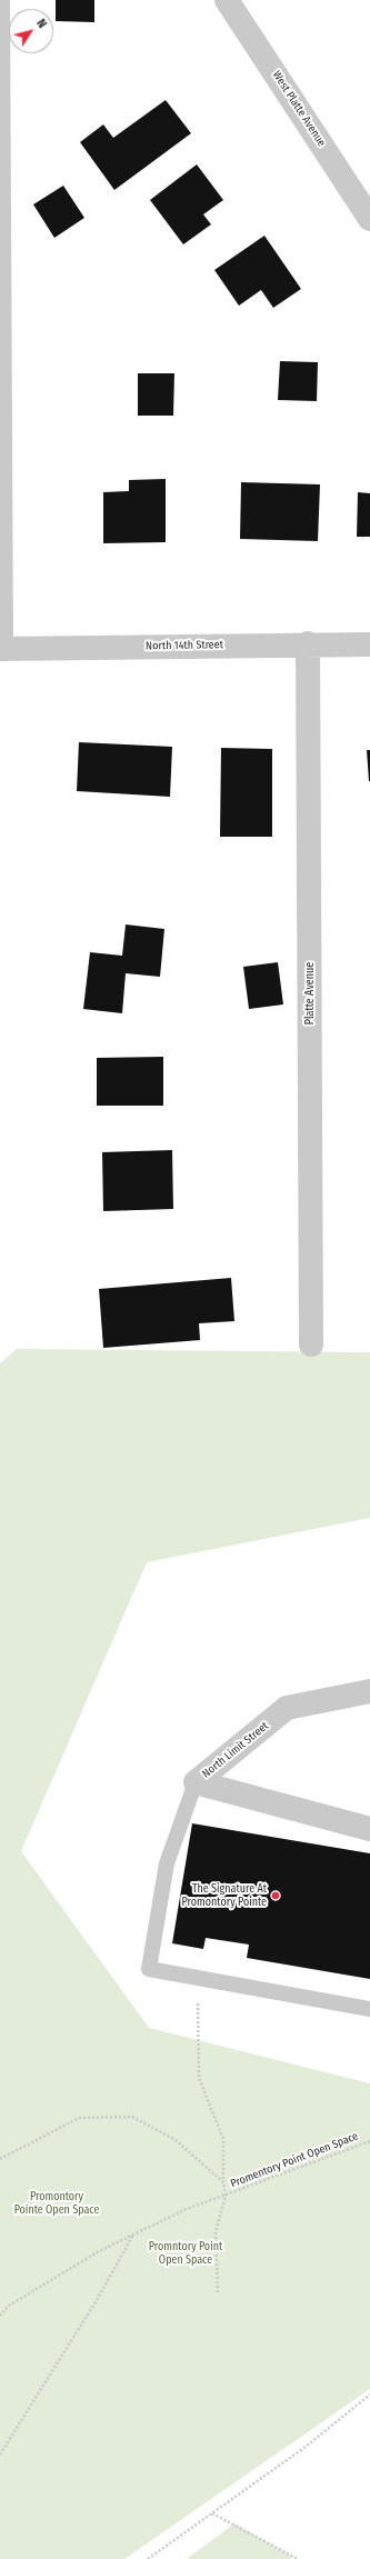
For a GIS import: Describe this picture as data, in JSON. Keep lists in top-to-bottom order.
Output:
{
  "streets": {
    "street": [
      "West Platte Avenue",
      "North 14th Street",
      "Platte Avenue",
      "North Limit Street"
    ],
    "path": ["Promentory Point Open Space"]
  },
  "crossings": [
    ["North 14th Street", "Platte Avenue"]
  ],
  "parks": ["Promontory Pointe Open Space", "Promntory Point Open Space"],
  "places": ["The Signature At Promontory Pointe"],
  "north": "top right"
}
